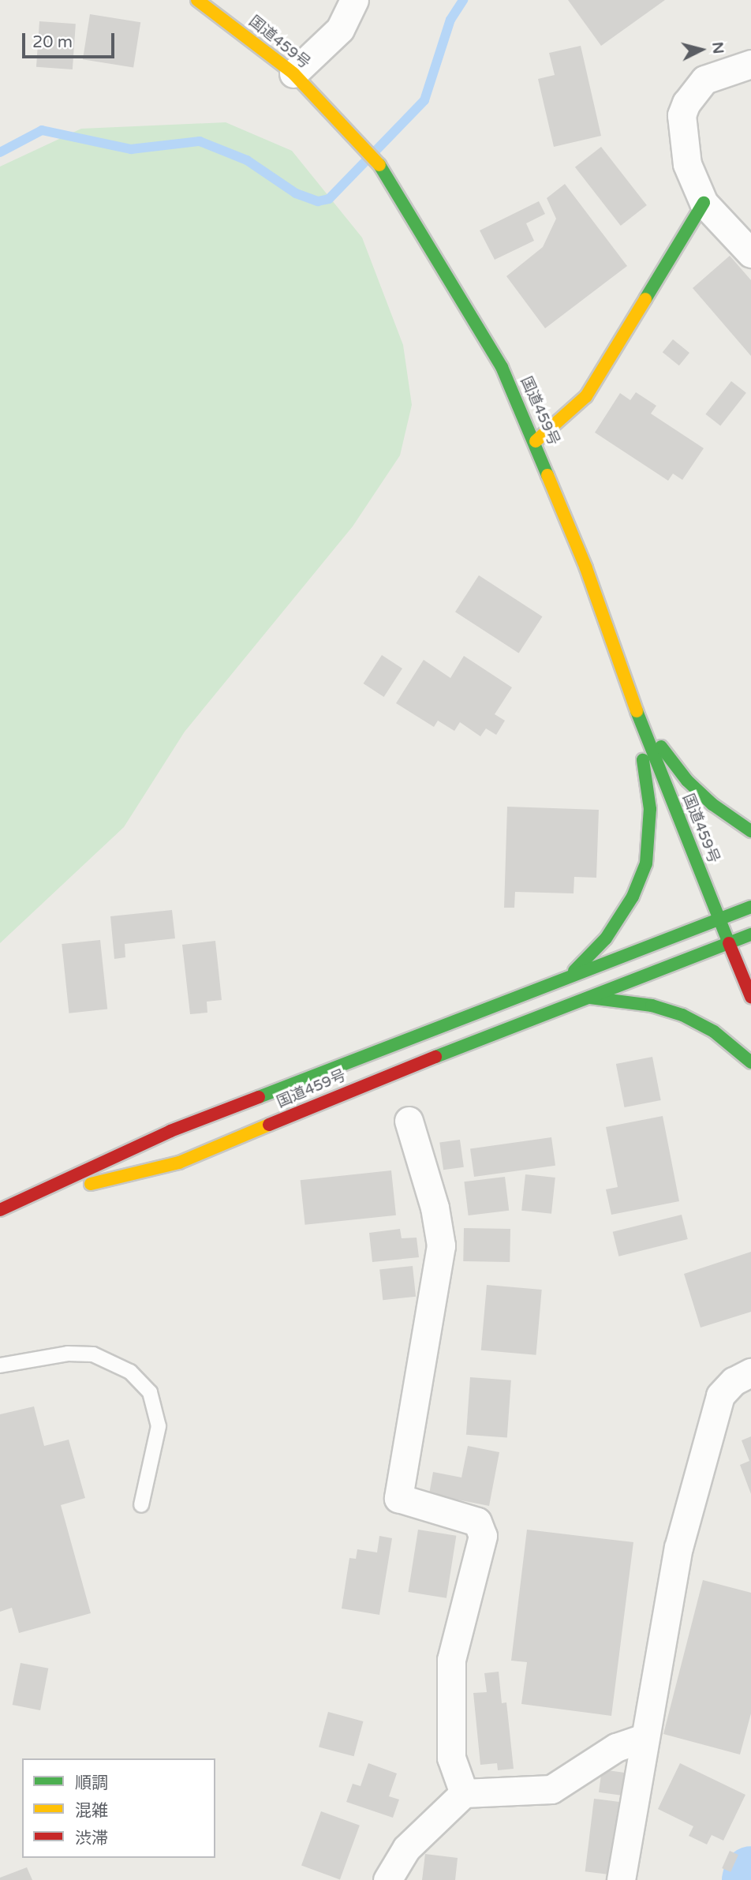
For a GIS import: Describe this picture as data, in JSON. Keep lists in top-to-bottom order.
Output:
{
  "streets": {
    "main road": ["国道459号"]
  },
  "legend": ["順調", "混雑", "渋滞"],
  "scale_bar": "20 m",
  "north": "right"
}
